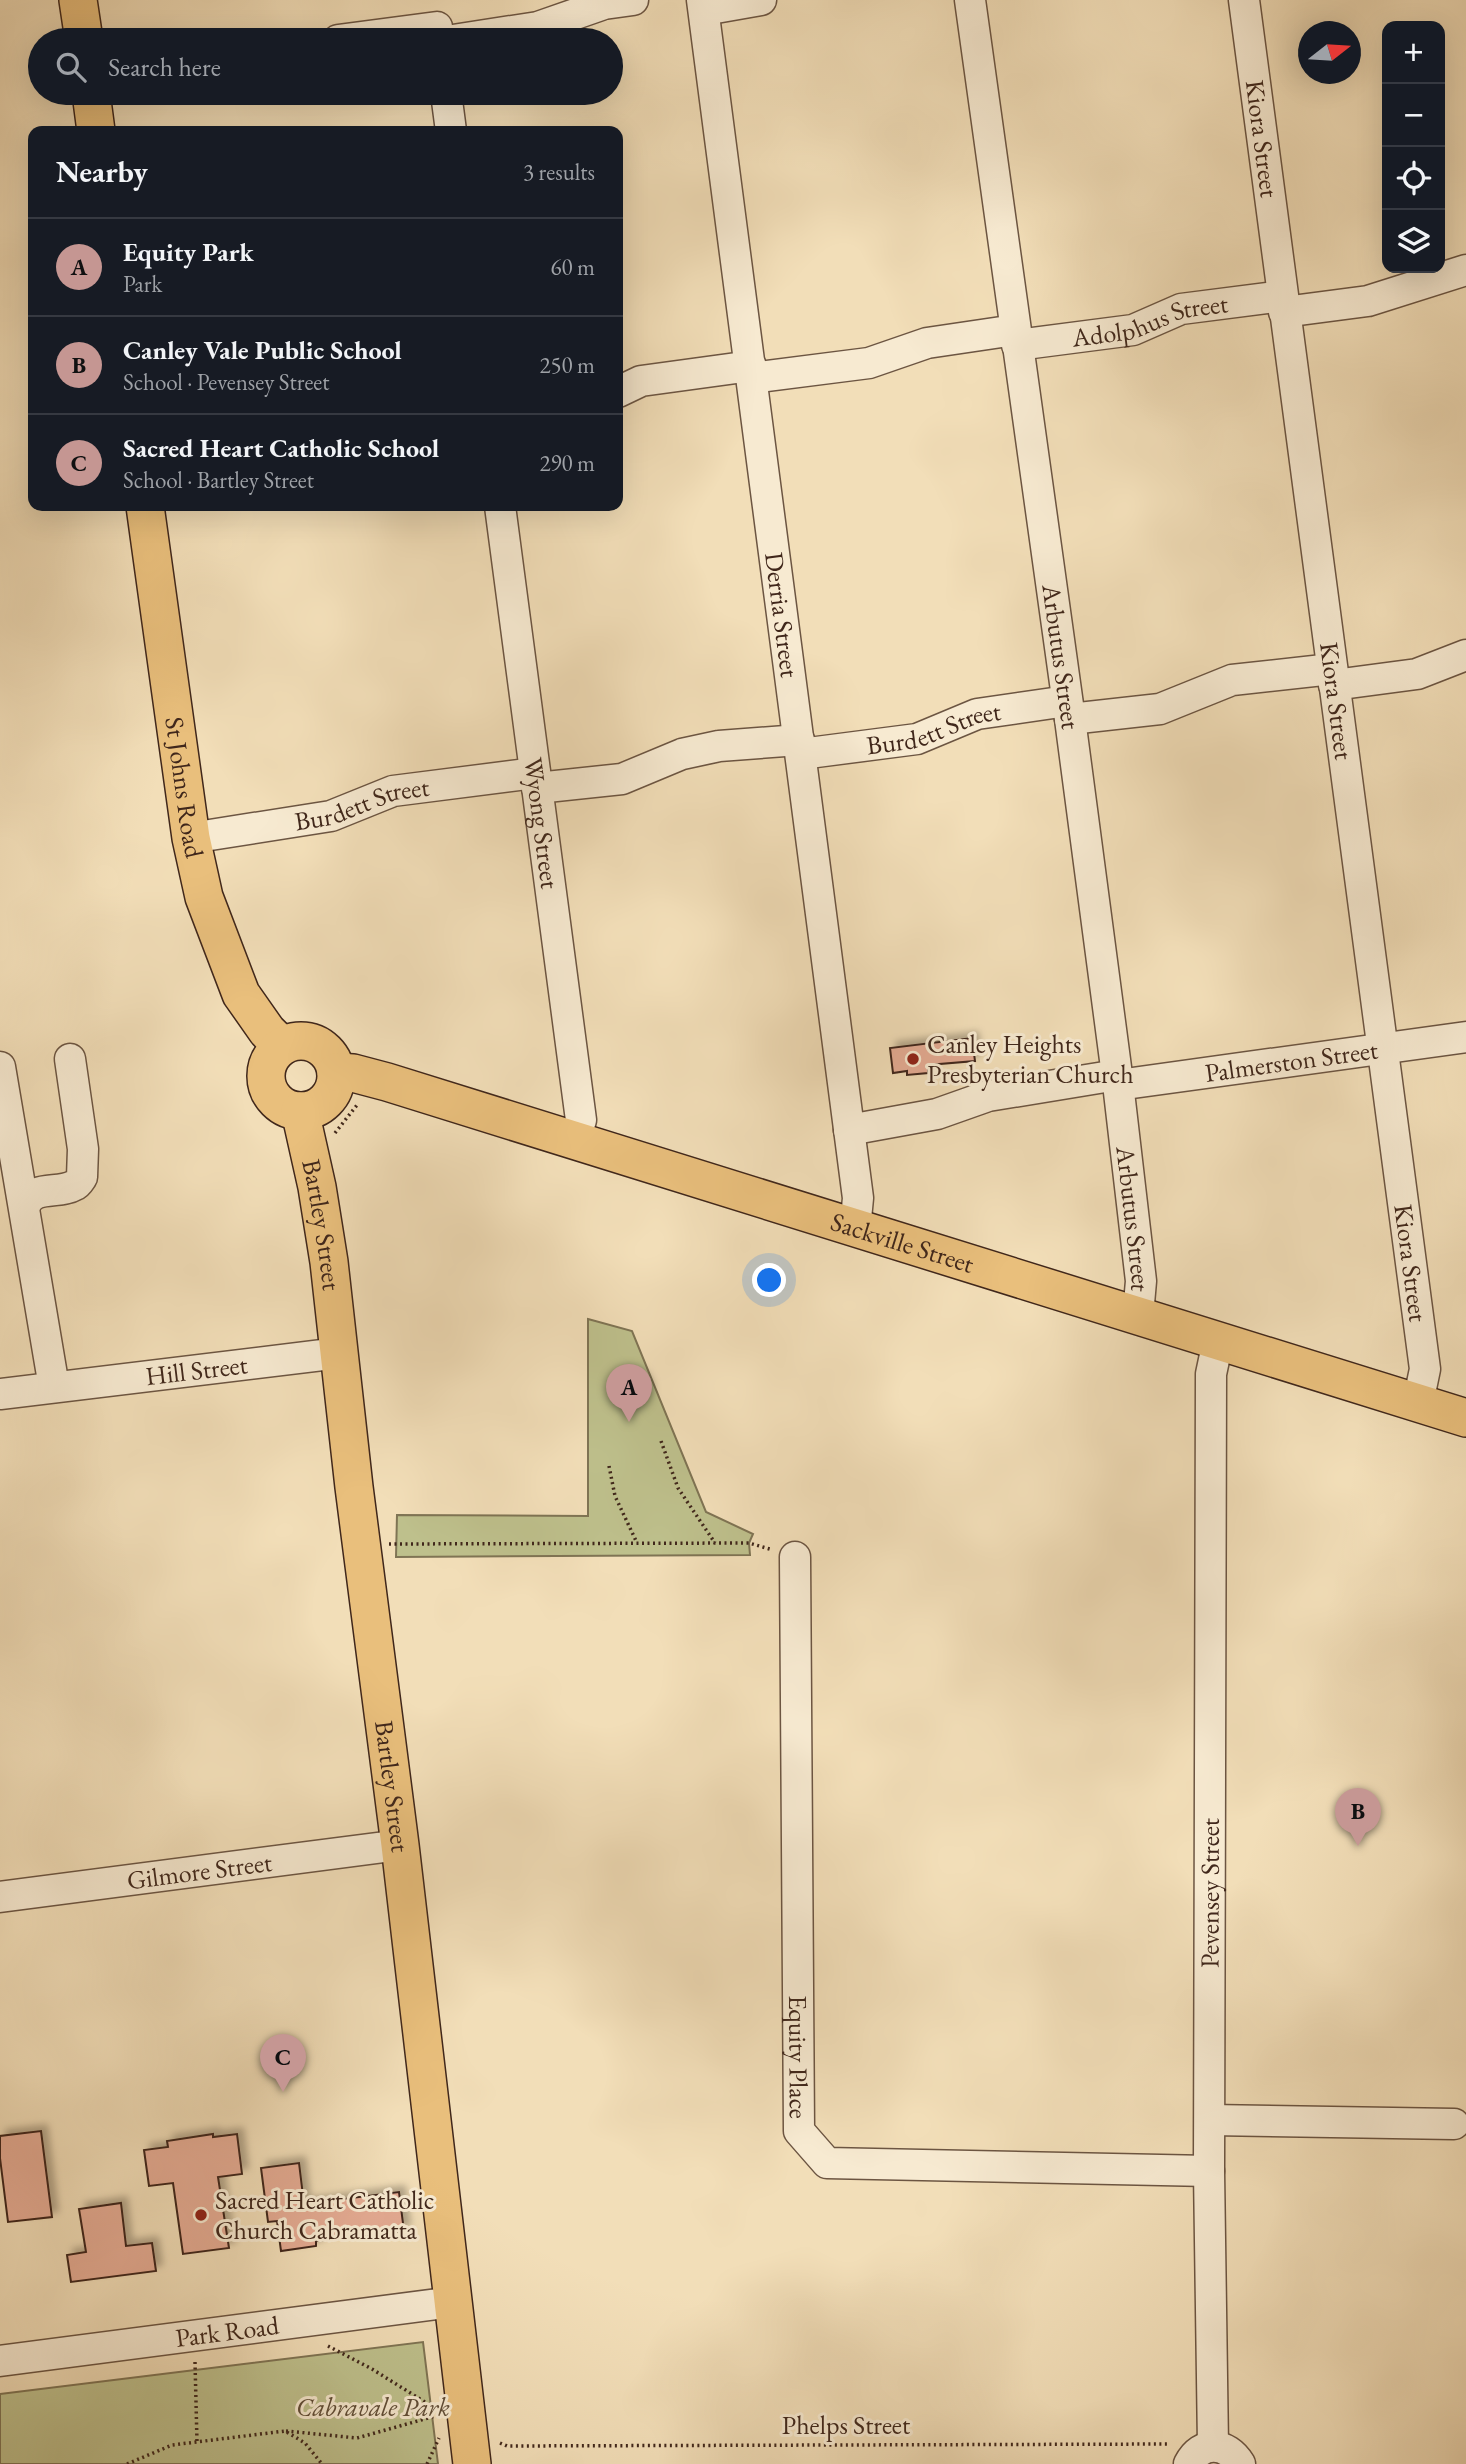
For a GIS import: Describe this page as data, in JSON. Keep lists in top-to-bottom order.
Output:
{
  "streets": {
    "main road": ["St Johns Road", "Bartley Street", "Sackville Street"],
    "street": [
      "Kiora Street",
      "Adolphus Street",
      "Derria Street",
      "Arbutus Street",
      "Burdett Street",
      "Wyong Street",
      "Palmerston Street",
      "Hill Street",
      "Gilmore Street",
      "Pevensey Street",
      "Equity Place",
      "Park Road"
    ],
    "path": ["Phelps Street"]
  },
  "crossings": [
    ["Kiora Street", "Adolphus Street"],
    ["Kiora Street", "Burdett Street"],
    ["Kiora Street", "Palmerston Street"],
    ["Kiora Street", "Sackville Street"],
    ["Adolphus Street", "Derria Street"],
    ["Adolphus Street", "Arbutus Street"],
    ["Derria Street", "Burdett Street"],
    ["Derria Street", "Palmerston Street"],
    ["Derria Street", "Sackville Street"],
    ["Arbutus Street", "Burdett Street"],
    ["Arbutus Street", "Palmerston Street"],
    ["Arbutus Street", "Sackville Street"],
    ["Burdett Street", "St Johns Road"],
    ["Burdett Street", "Wyong Street"],
    ["St Johns Road", "Bartley Street"],
    ["St Johns Road", "Sackville Street"],
    ["Wyong Street", "Sackville Street"],
    ["Bartley Street", "Sackville Street"],
    ["Bartley Street", "Hill Street"],
    ["Bartley Street", "Gilmore Street"],
    ["Bartley Street", "Park Road"],
    ["Sackville Street", "Pevensey Street"],
    ["Pevensey Street", "Equity Place"]
  ],
  "parks": ["Cabravale Park"],
  "places": ["Canley Heights Presbyterian Church", "Sacred Heart Catholic Church Cabramatta"],
  "north": "right",
  "page": {
    "map_buttons": ["+", "−"],
    "search": "Search here",
    "heading": ["Nearby", "3 results"],
    "list": [
      {
        "mark": "A",
        "name": "Equity Park",
        "note": "Park",
        "value": "60 m"
      },
      {
        "mark": "B",
        "name": "Canley Vale Public School",
        "note": "School · Pevensey Street",
        "value": "250 m"
      },
      {
        "mark": "C",
        "name": "Sacred Heart Catholic School",
        "note": "School · Bartley Street",
        "value": "290 m"
      }
    ],
    "pins": ["A", "B", "C"]
  }
}
